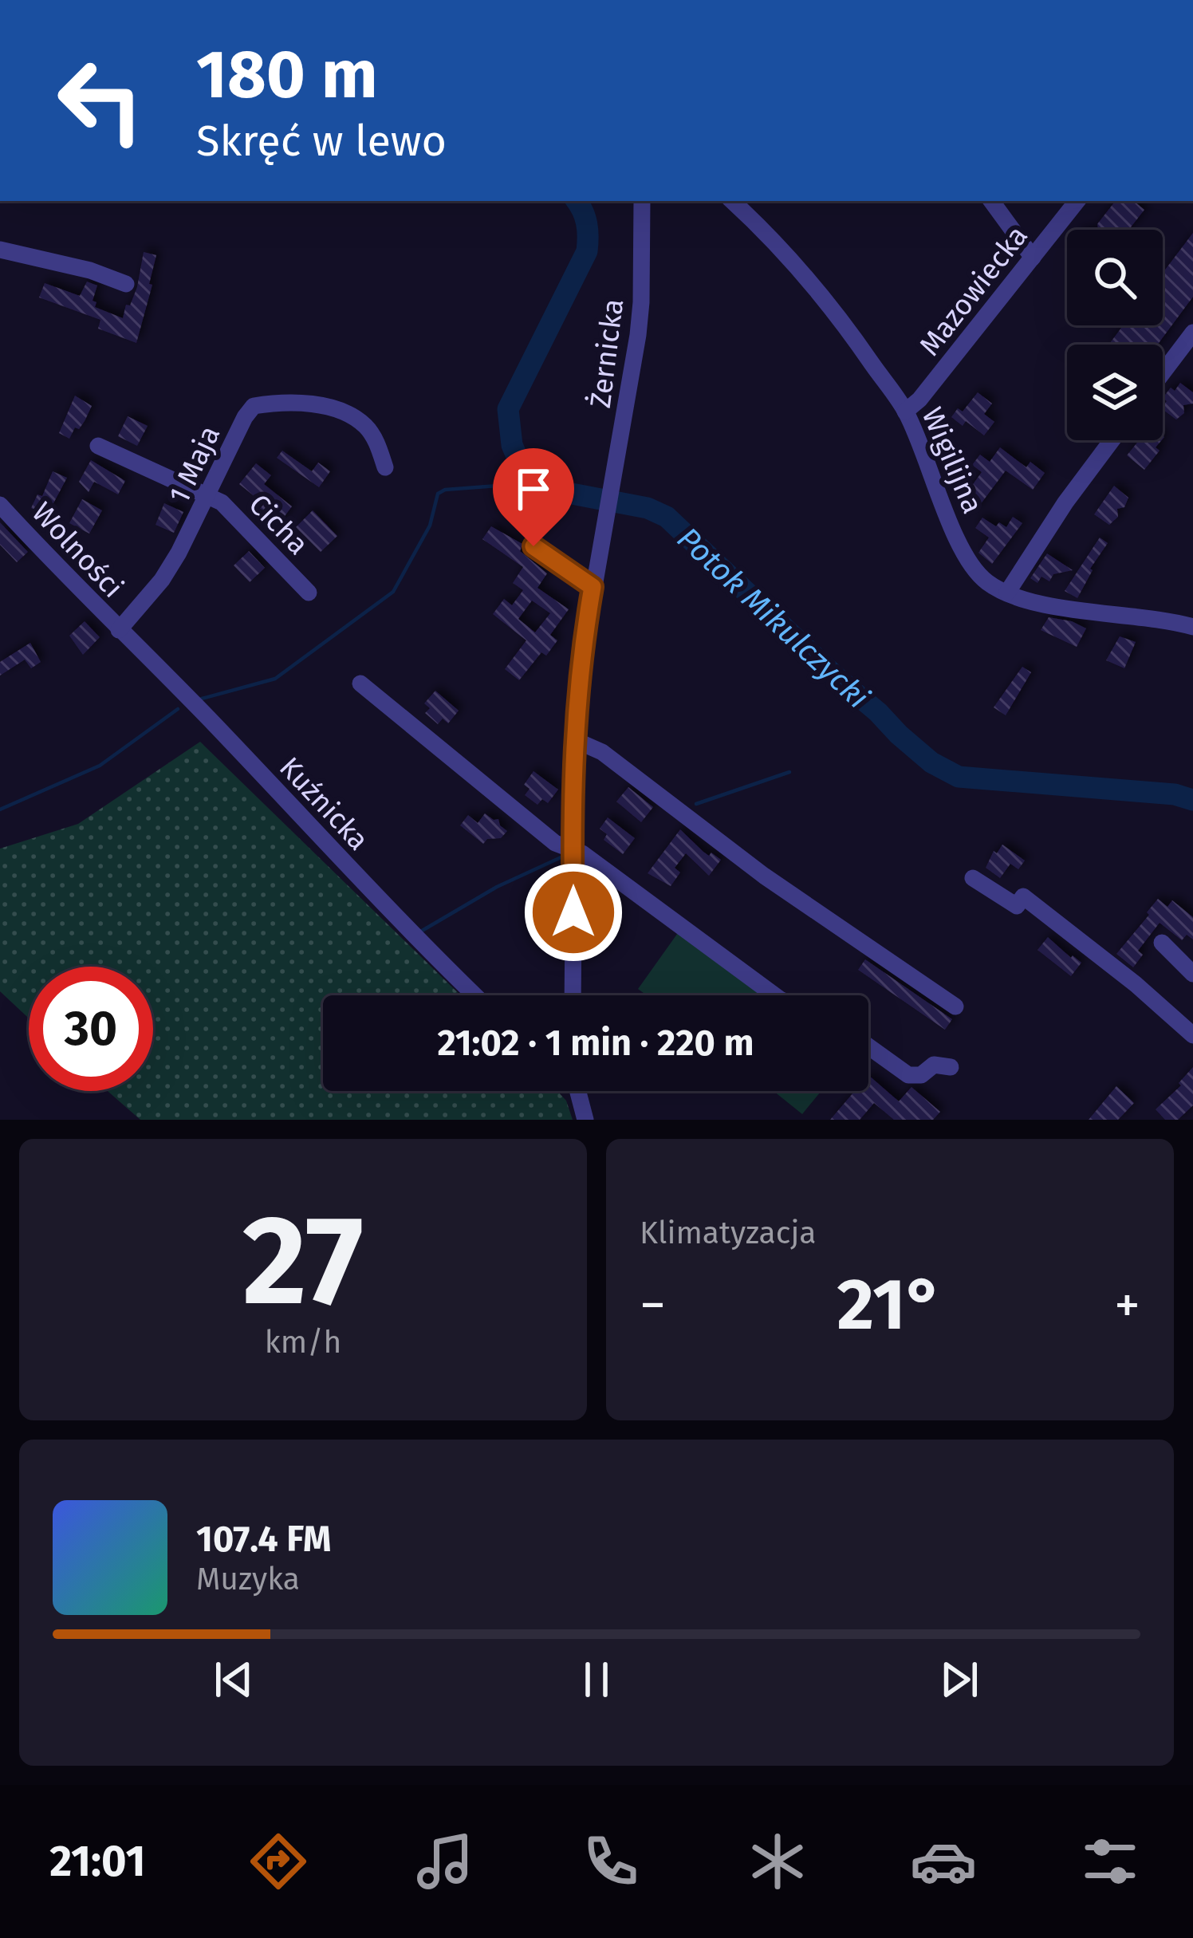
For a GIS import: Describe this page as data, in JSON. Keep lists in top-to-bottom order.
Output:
{
  "streets": {
    "street": [
      "Mazowiecka",
      "Żernicka",
      "Wigilijna",
      "1 Maja",
      "Cicha",
      "Wolności",
      "Kuźnicka"
    ]
  },
  "crossings": [
    ["Mazowiecka", "Wigilijna"],
    ["1 Maja", "Cicha"],
    ["1 Maja", "Wolności"],
    ["1 Maja", "Kuźnicka"],
    ["Wolności", "Kuźnicka"]
  ],
  "water": ["Potok Mikulczycki"],
  "page": {
    "turn": ["180 m", "Skręć w lewo"],
    "limit": "30",
    "trip": "21:02 · 1 min · 220 m",
    "tile": [
      ["27", "km/h"],
      "Klimatyzacja"
    ],
    "heat": ["−", "21°", "+"],
    "song": ["107.4 FM", "Muzyka"],
    "tabs": "21:01"
  }
}
